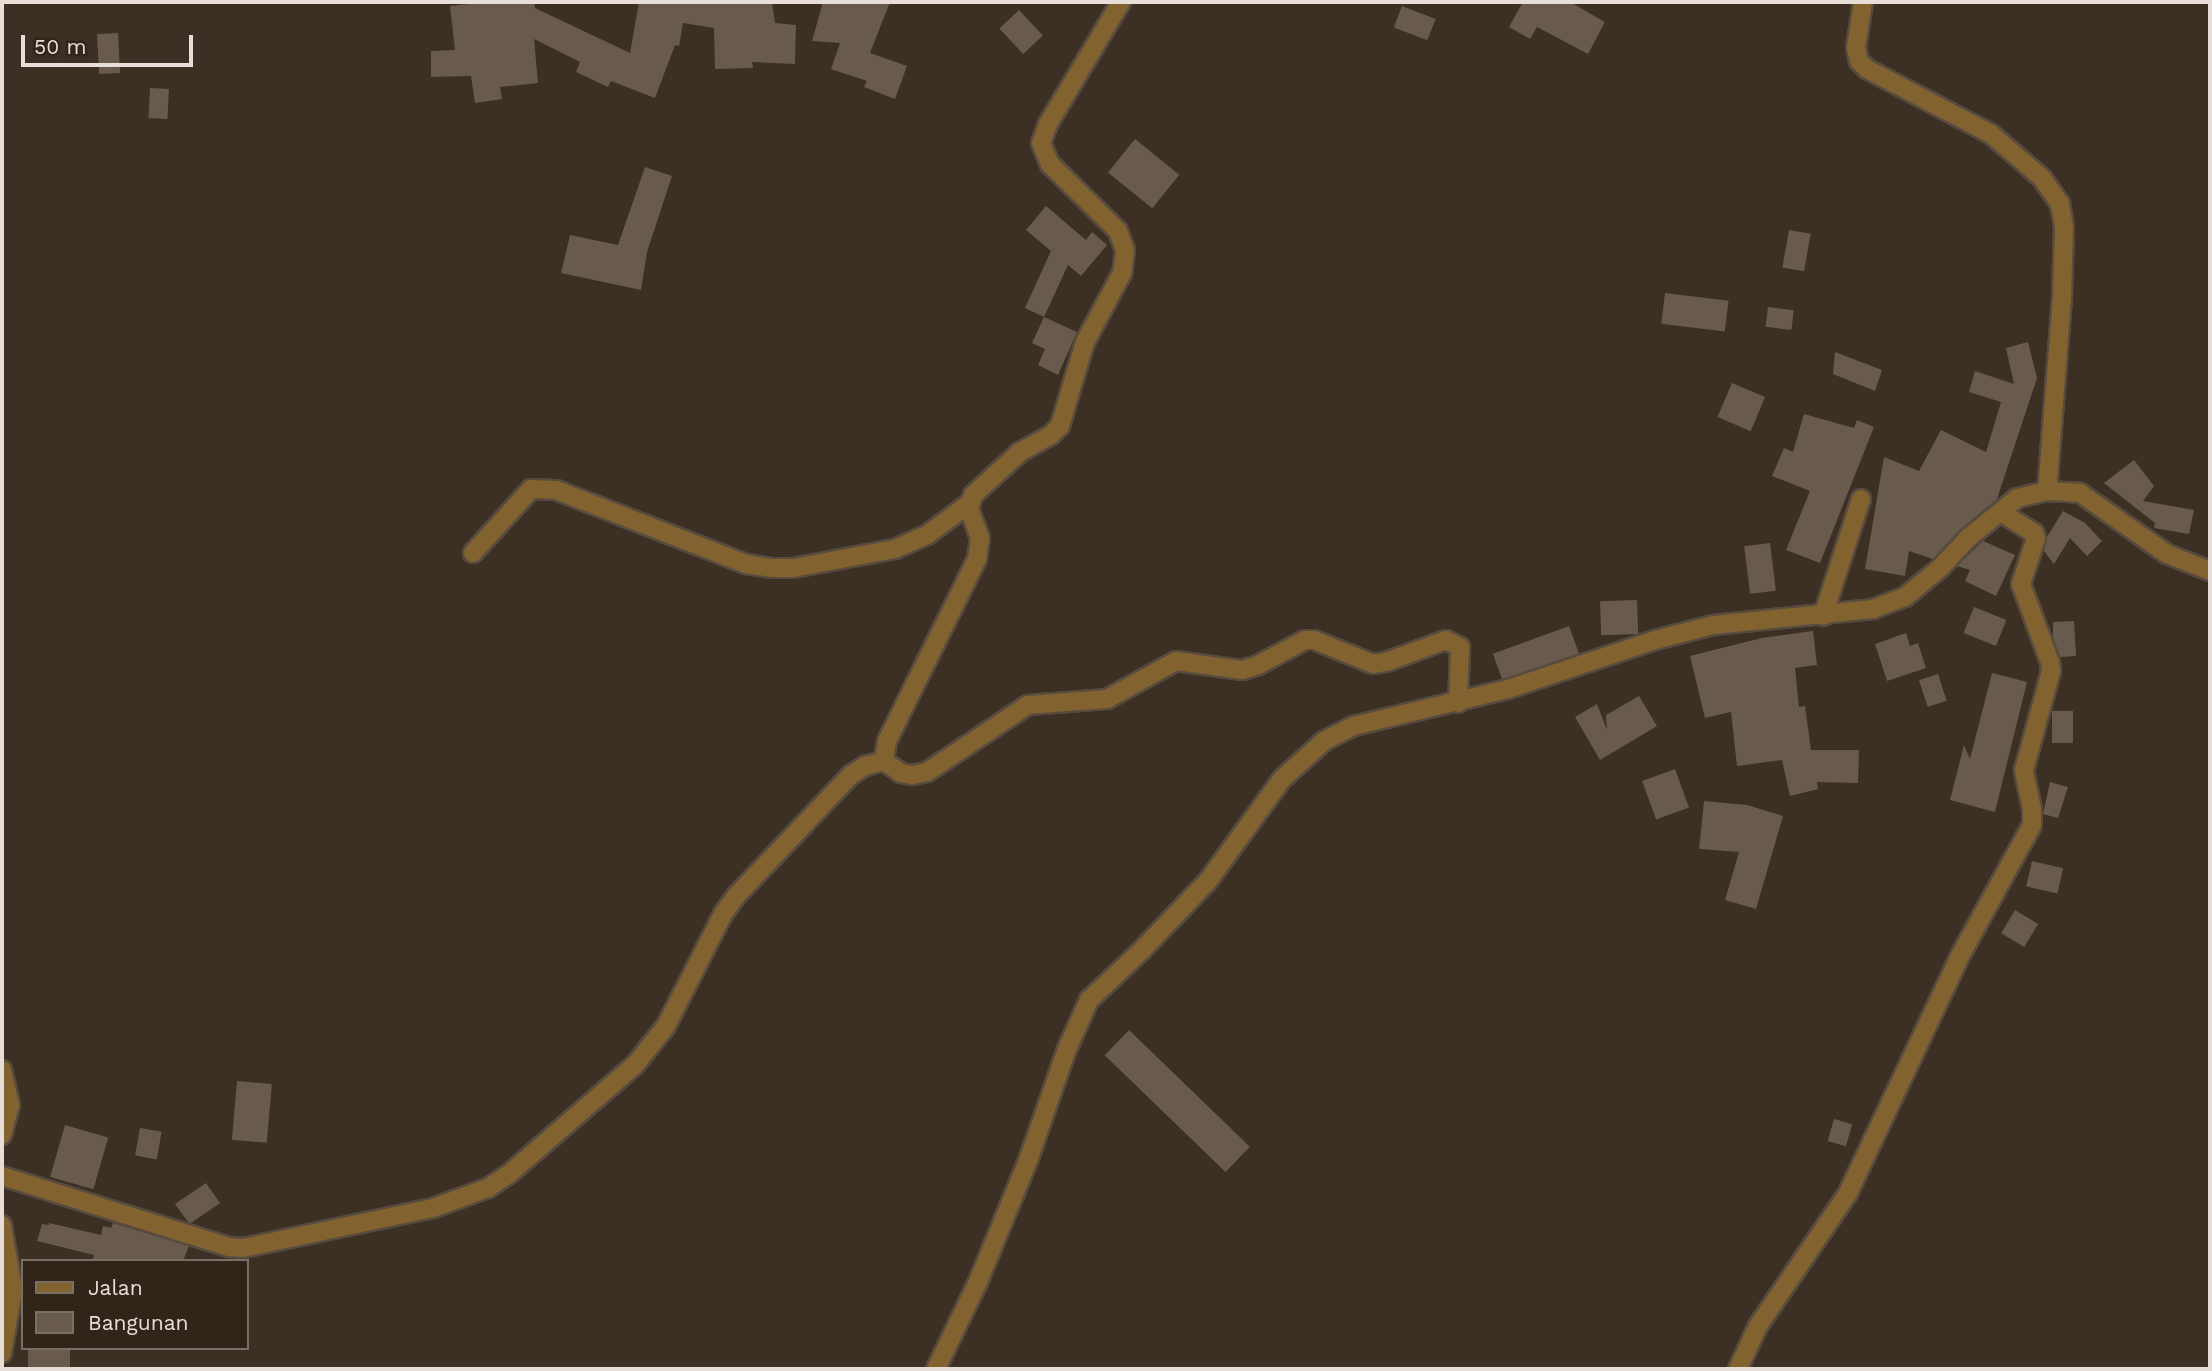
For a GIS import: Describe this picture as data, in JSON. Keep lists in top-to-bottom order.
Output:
{
  "legend": ["Jalan", "Bangunan"],
  "scale_bar": "50 m"
}
